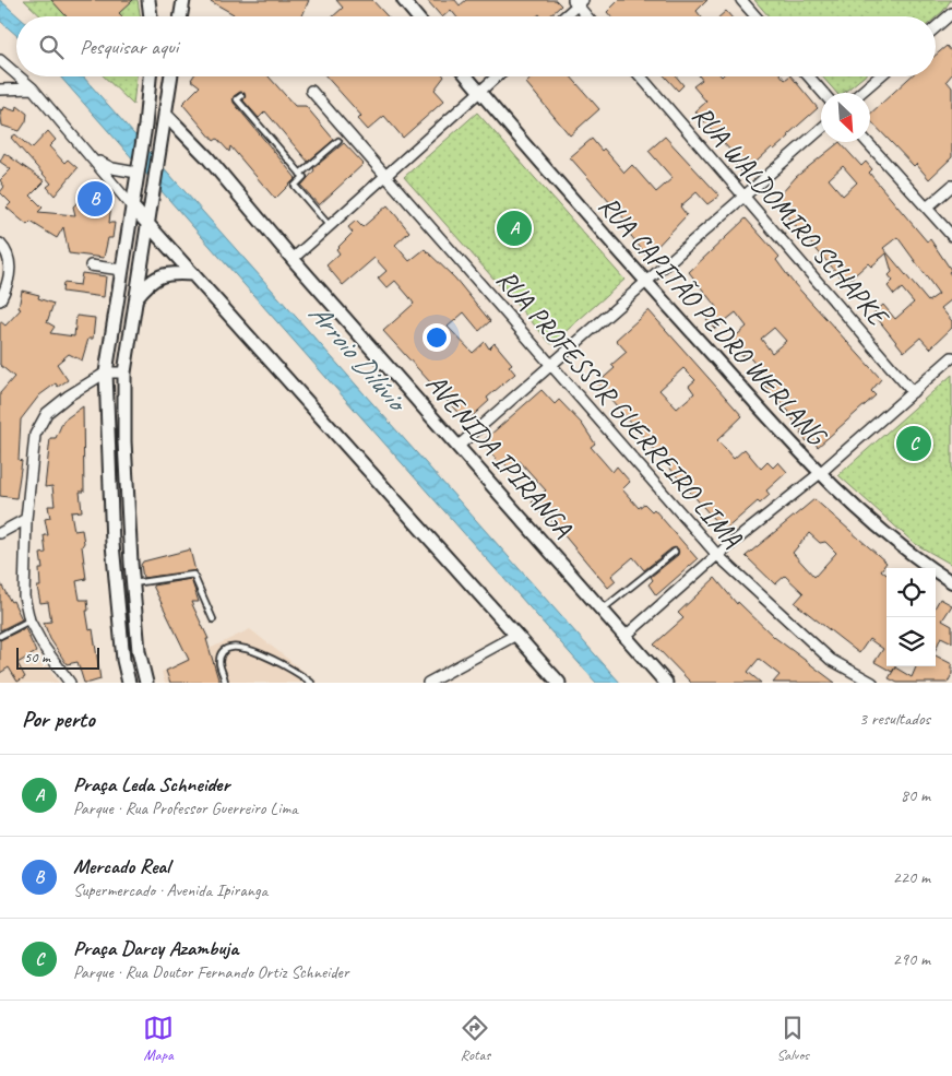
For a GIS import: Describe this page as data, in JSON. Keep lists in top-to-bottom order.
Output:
{
  "streets": {
    "main road": ["AVENIDA IPIRANGA"],
    "street": ["RUA WALDOMIRO SCHAPKE", "RUA CAPITÃO PEDRO WERLANG", "RUA PROFESSOR GUERREIRO LIMA"]
  },
  "water": ["Arroio Dilúvio"],
  "scale_bar": "50 m",
  "north": "bottom right",
  "page": {
    "search": "Pesquisar aqui",
    "pins": ["B", "A", "C"],
    "scale": "50 m",
    "heading": ["Por perto", "3 resultados"],
    "list": [
      {
        "mark": "A",
        "name": "Praça Leda Schneider",
        "note": "Parque · Rua Professor Guerreiro Lima",
        "value": "80 m"
      },
      {
        "mark": "B",
        "name": "Mercado Real",
        "note": "Supermercado · Avenida Ipiranga",
        "value": "220 m"
      },
      {
        "mark": "C",
        "name": "Praça Darcy Azambuja",
        "note": "Parque · Rua Doutor Fernando Ortiz Schneider",
        "value": "290 m"
      }
    ],
    "nav": ["Mapa", "Rotas", "Salvos"]
  }
}
